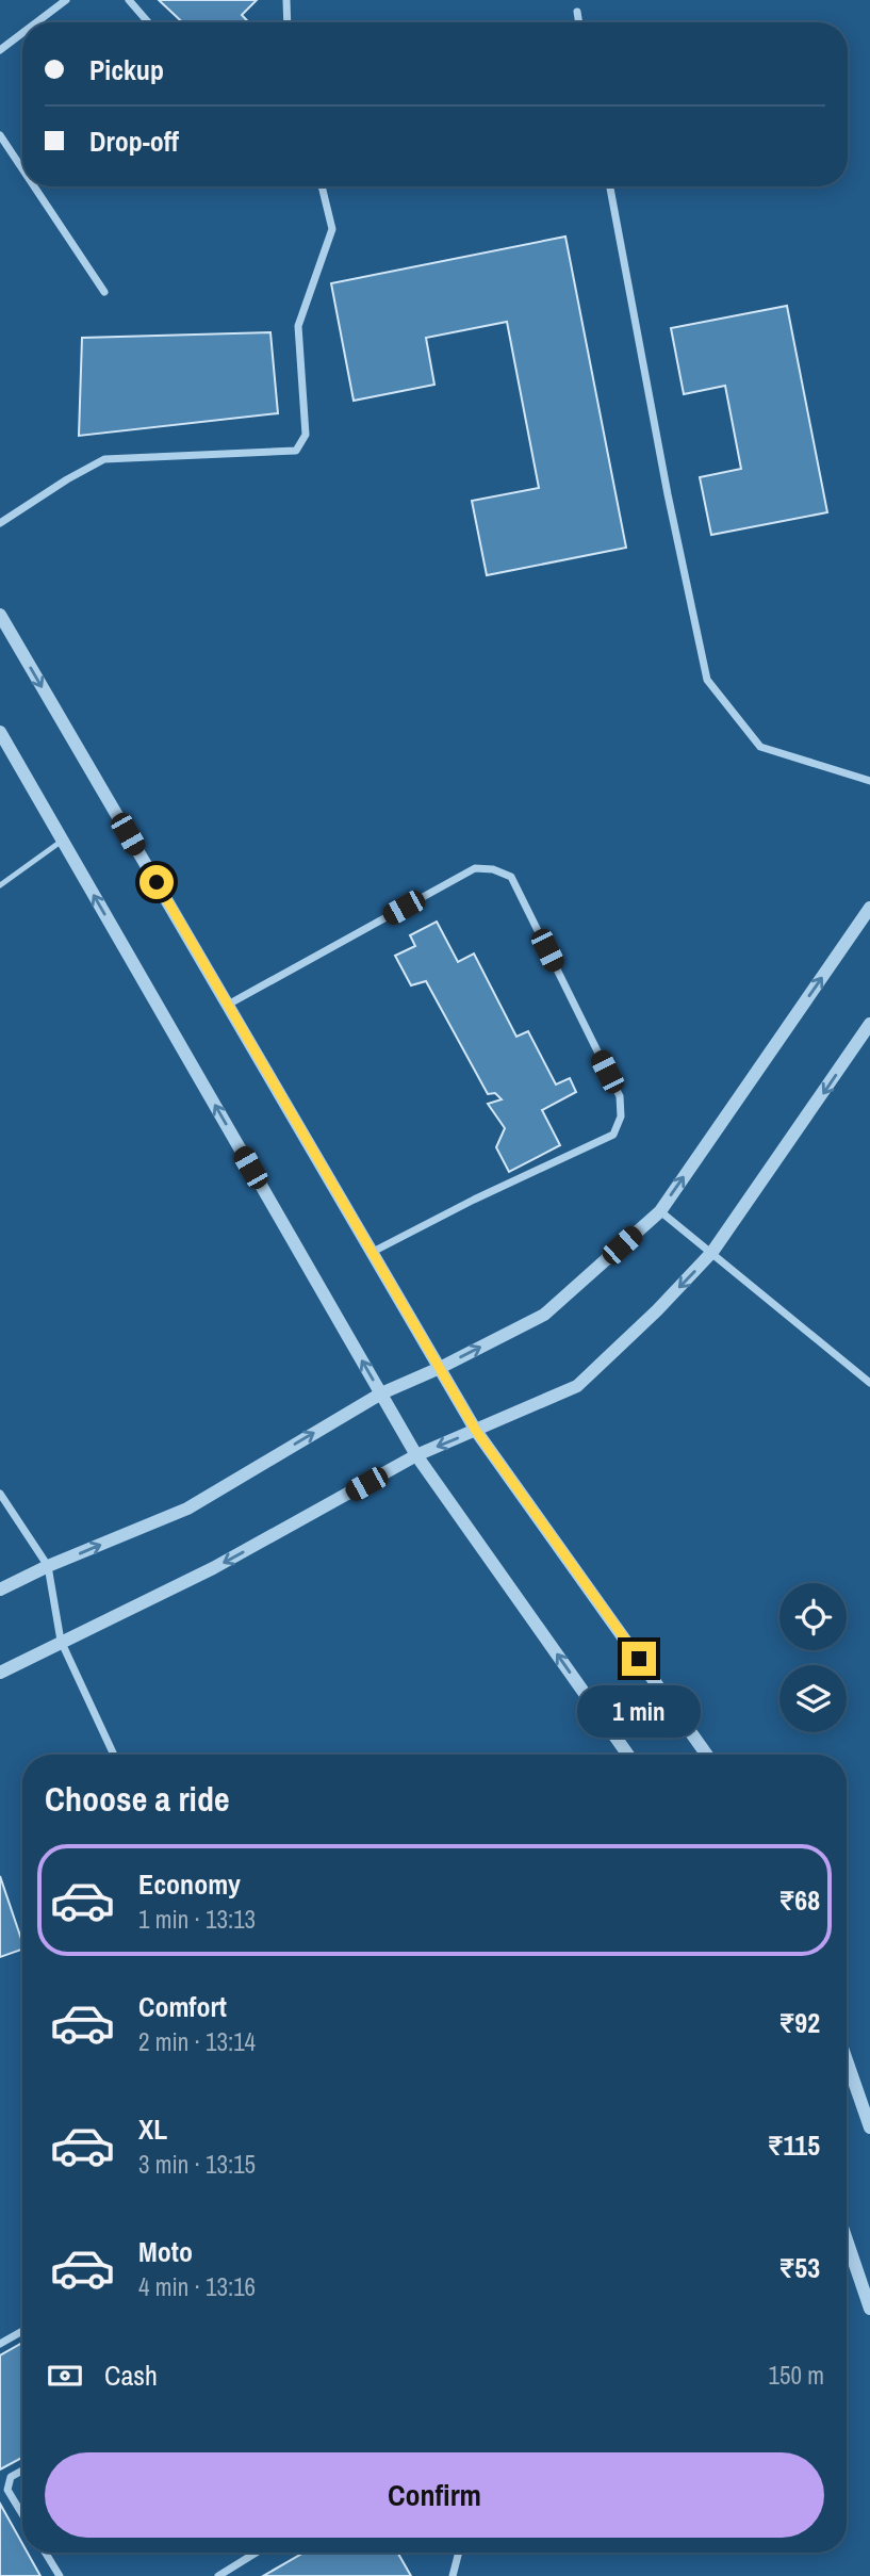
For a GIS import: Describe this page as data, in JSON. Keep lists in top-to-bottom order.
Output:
{
  "page": {
    "banner": ["Pickup", "Drop-off"],
    "bubble": "1 min",
    "heading": "Choose a ride",
    "list": [
      {
        "name": "Economy",
        "note": "1 min · 13:13",
        "value": "₹68"
      },
      {
        "name": "Comfort",
        "note": "2 min · 13:14",
        "value": "₹92"
      },
      {
        "name": "XL",
        "note": "3 min · 13:15",
        "value": "₹115"
      },
      {
        "name": "Moto",
        "note": "4 min · 13:16",
        "value": "₹53"
      }
    ],
    "pay": ["Cash", "150 m"],
    "buttons": "Confirm"
  }
}
